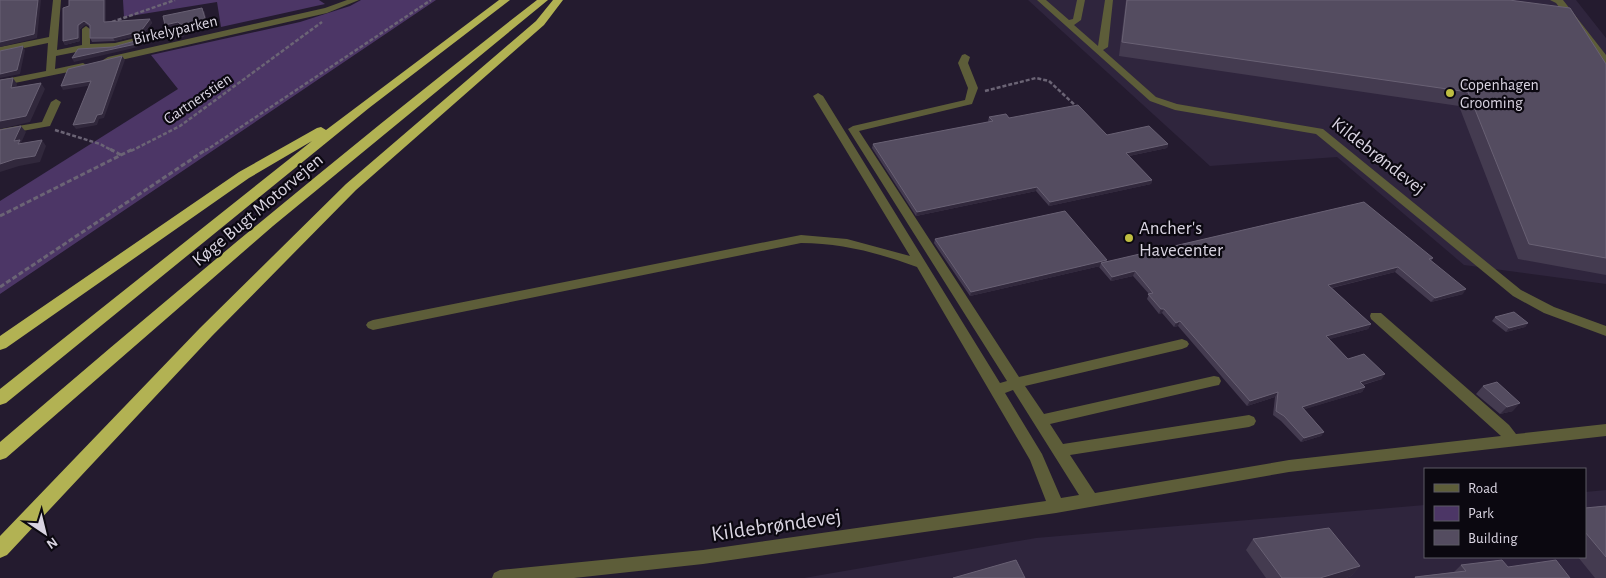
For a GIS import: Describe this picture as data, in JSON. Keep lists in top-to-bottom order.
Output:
{
  "streets": {
    "highway": ["Køge Bugt Motorvejen"],
    "street": ["Birkelyparken", "Kildebrøndevej"],
    "path": ["Gartnerstien"]
  },
  "places": ["Copenhagen Grooming", "Ancher's Havecenter"],
  "legend": ["Road", "Park", "Building"],
  "north": "bottom right"
}
